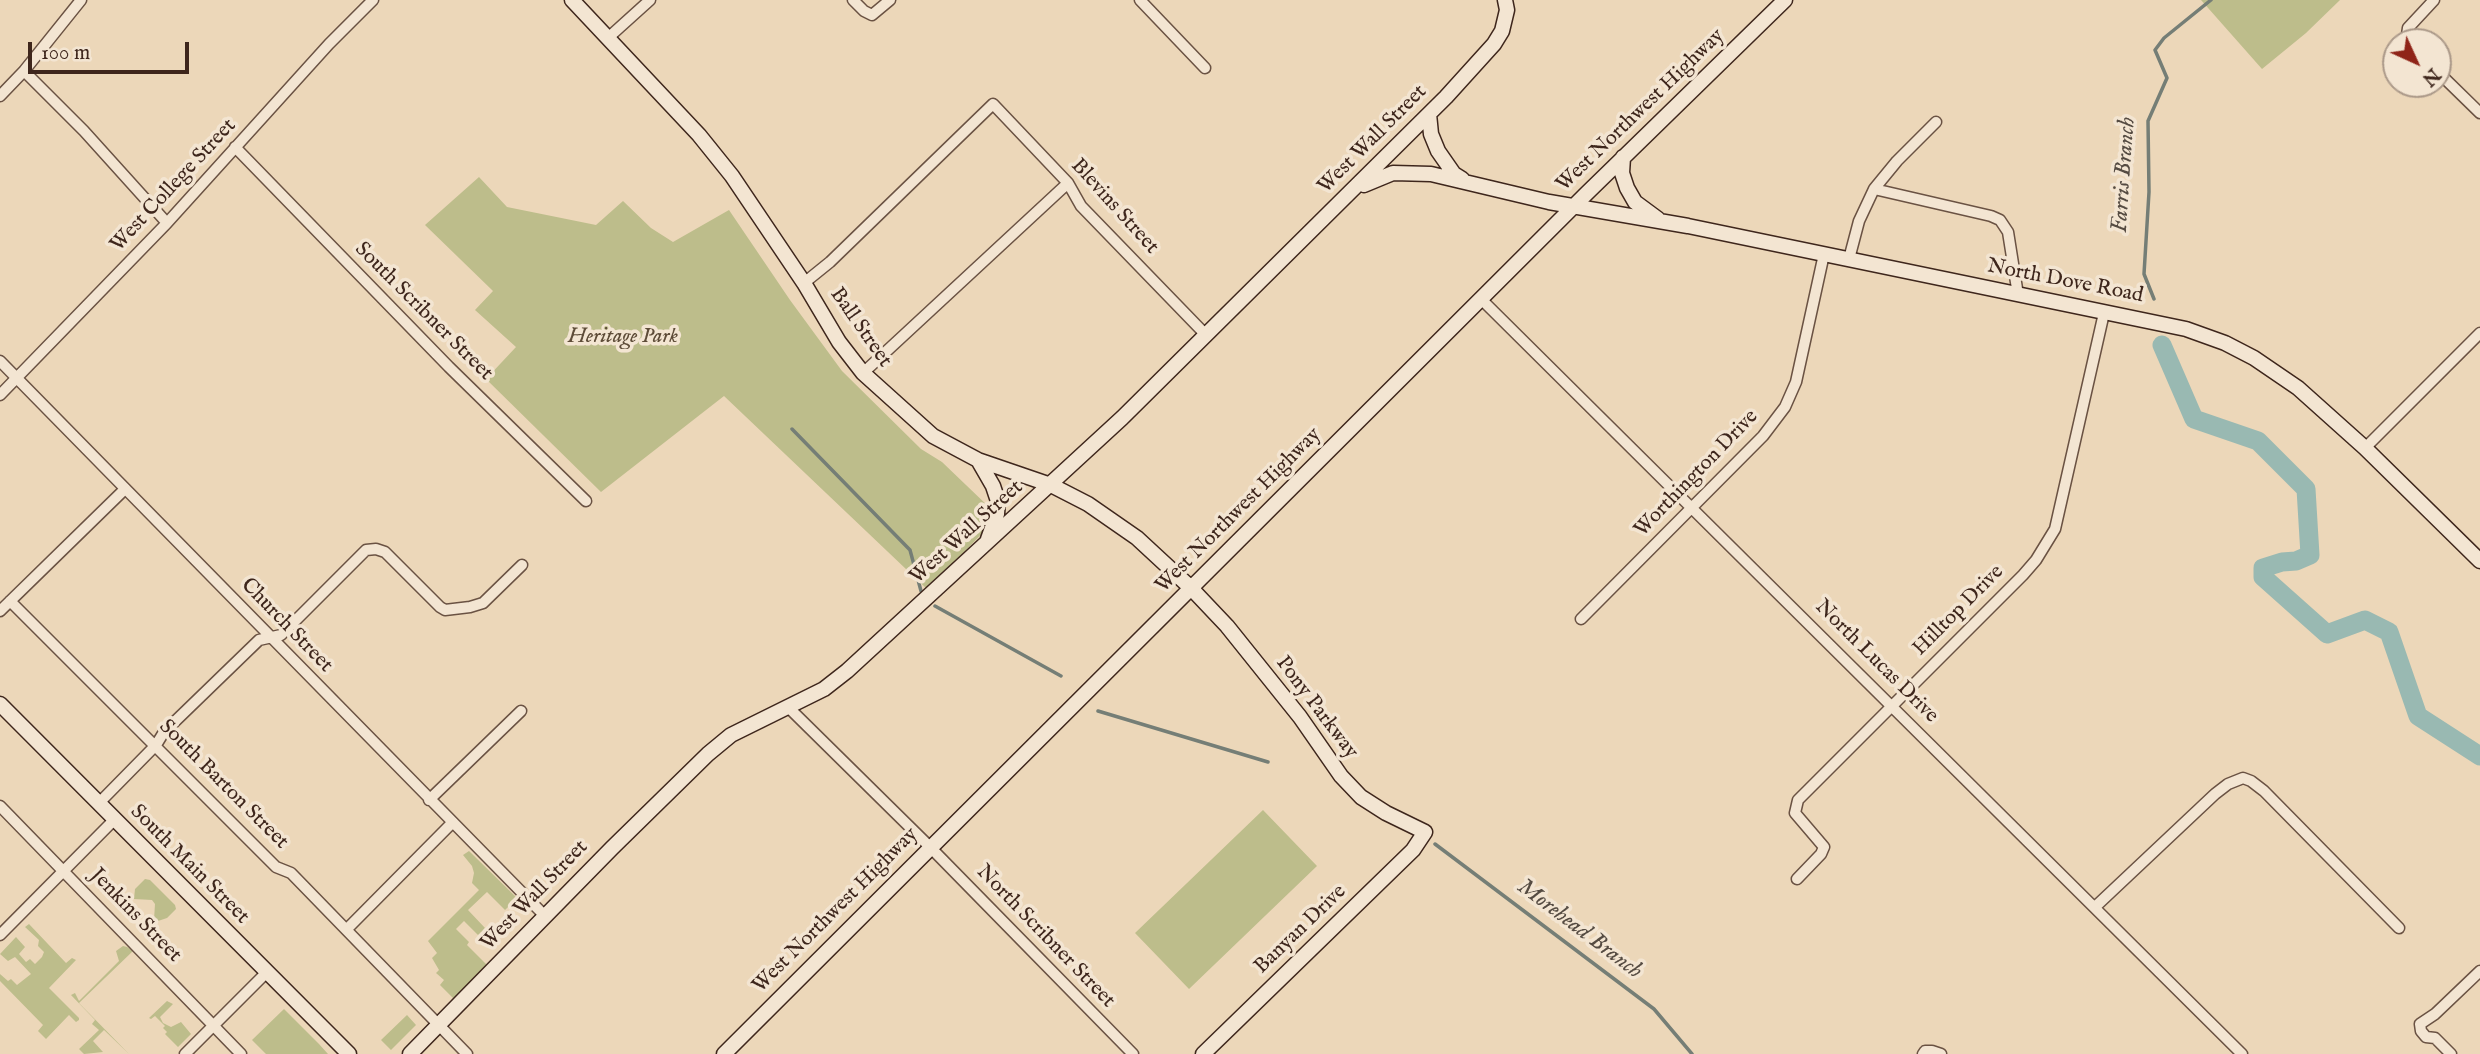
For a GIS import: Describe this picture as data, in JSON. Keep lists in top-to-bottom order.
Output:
{
  "streets": {
    "street": [
      "West Northwest Highway",
      "West Wall Street",
      "West College Street",
      "Blevins Street",
      "North Dove Road",
      "South Scribner Street",
      "Ball Street",
      "Worthington Drive",
      "Hilltop Drive",
      "Church Street",
      "North Lucas Drive",
      "Pony Parkway",
      "South Barton Street",
      "South Main Street",
      "Jenkins Street",
      "Banyan Drive",
      "North Scribner Street"
    ]
  },
  "crossings": [
    ["West Northwest Highway", "North Dove Road"],
    ["West Northwest Highway", "Ball Street"],
    ["West Northwest Highway", "North Lucas Drive"],
    ["West Northwest Highway", "Pony Parkway"],
    ["West Northwest Highway", "North Scribner Street"],
    ["West Wall Street", "Blevins Street"],
    ["West Wall Street", "North Dove Road"],
    ["West Wall Street", "Ball Street"],
    ["West Wall Street", "Church Street"],
    ["West Wall Street", "South Barton Street"],
    ["West College Street", "South Scribner Street"],
    ["West College Street", "Church Street"],
    ["Blevins Street", "Ball Street"],
    ["North Dove Road", "Worthington Drive"],
    ["North Dove Road", "Hilltop Drive"],
    ["Ball Street", "Pony Parkway"],
    ["Worthington Drive", "North Lucas Drive"],
    ["Hilltop Drive", "North Lucas Drive"],
    ["Pony Parkway", "Banyan Drive"]
  ],
  "water": ["Farris Branch", "Morehead Branch"],
  "parks": ["Heritage Park"],
  "scale_bar": "100 m",
  "north": "bottom right"
}
